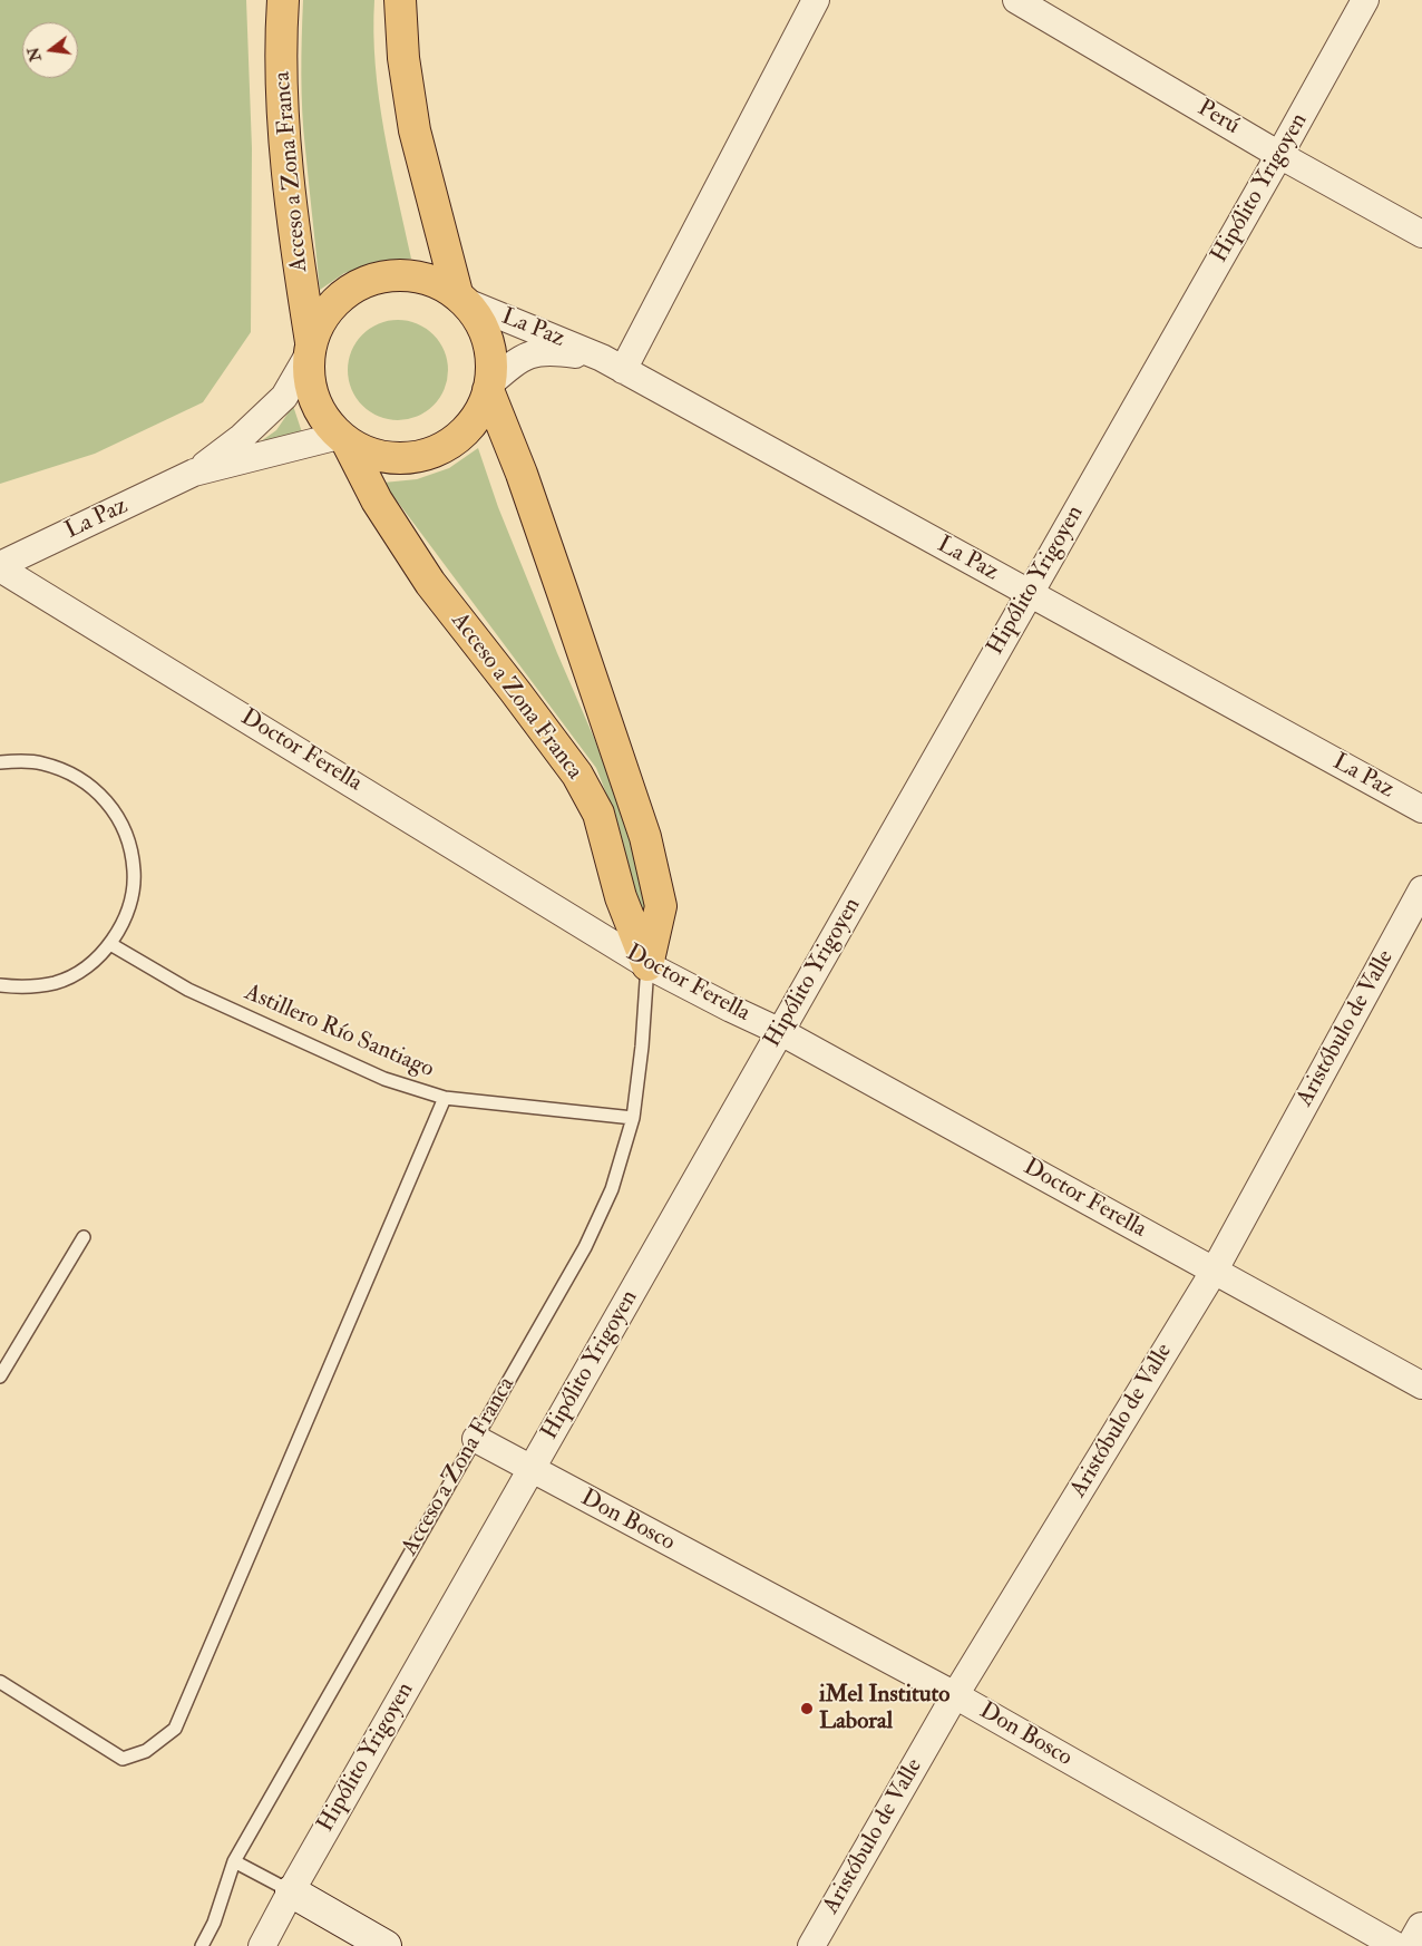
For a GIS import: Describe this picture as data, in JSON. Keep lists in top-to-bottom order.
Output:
{
  "streets": {
    "main road": ["Acceso a Zona Franca"],
    "street": [
      "Perú",
      "Hipólito Yrigoyen",
      "La Paz",
      "Doctor Ferella",
      "Aristóbulo de Valle",
      "Don Bosco"
    ],
    "lane": ["Astillero Río Santiago"]
  },
  "crossings": [
    ["Perú", "Hipólito Yrigoyen"],
    ["Acceso a Zona Franca", "La Paz"],
    ["Acceso a Zona Franca", "Doctor Ferella"],
    ["Acceso a Zona Franca", "Astillero Río Santiago"],
    ["Acceso a Zona Franca", "Don Bosco"],
    ["Hipólito Yrigoyen", "La Paz"],
    ["Hipólito Yrigoyen", "Doctor Ferella"],
    ["Hipólito Yrigoyen", "Don Bosco"],
    ["La Paz", "Doctor Ferella"],
    ["Doctor Ferella", "Aristóbulo de Valle"],
    ["Aristóbulo de Valle", "Don Bosco"]
  ],
  "places": ["iMel Instituto Laboral"],
  "north": "left"
}
